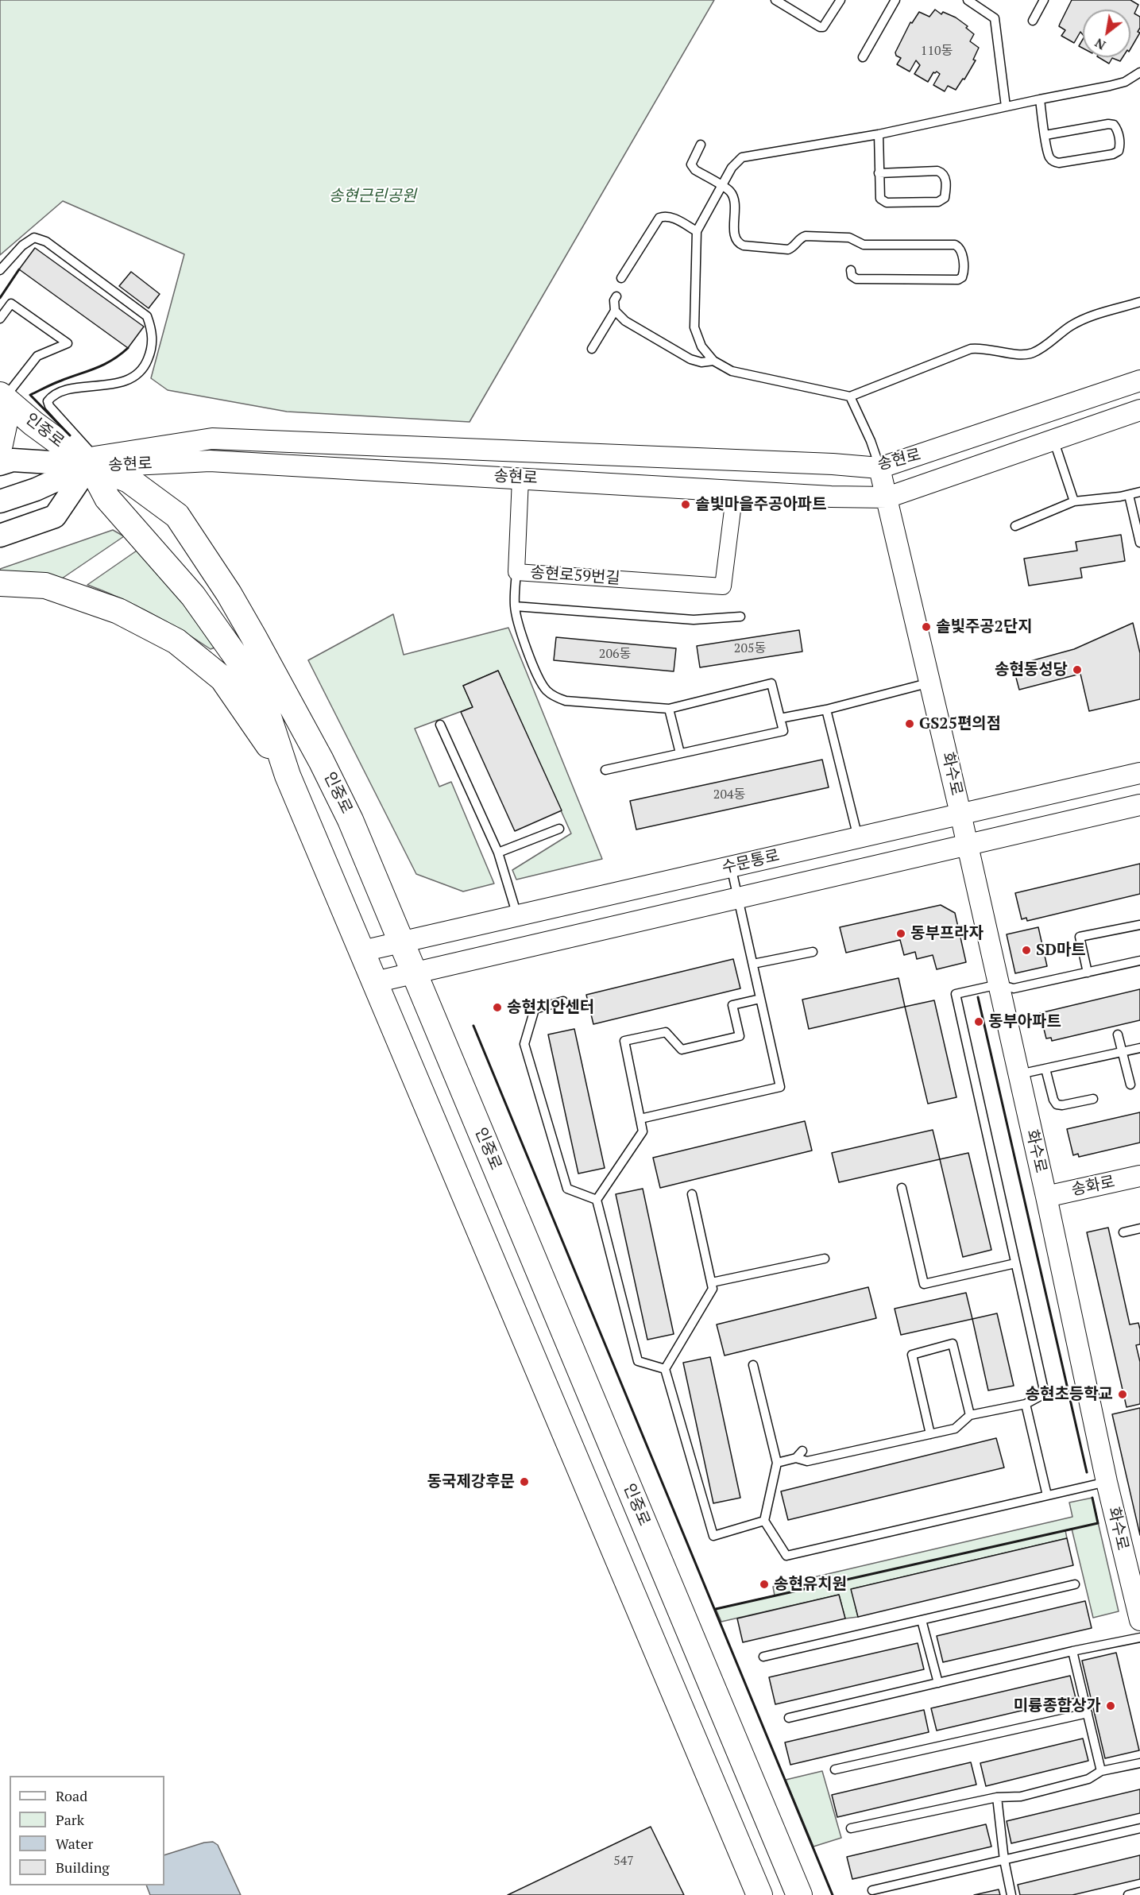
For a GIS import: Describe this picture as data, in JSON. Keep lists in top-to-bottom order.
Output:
{
  "streets": {
    "main road": ["인중로"],
    "street": [
      "송현로",
      "송현로59번길",
      "화수로",
      "수문통로",
      "송화로"
    ]
  },
  "crossings": [
    ["인중로", "송현로"],
    ["인중로", "수문통로"],
    ["송현로", "송현로59번길"],
    ["송현로", "화수로"],
    ["화수로", "수문통로"],
    ["화수로", "송화로"]
  ],
  "parks": ["송현근린공원"],
  "places": [
    "솔빛마을주공아파트",
    "솔빛주공2단지",
    "송현동성당",
    "GS25편의점",
    "동부프라자",
    "SD마트",
    "송현치안센터",
    "동부아파트",
    "송현초등학교",
    "동국제강후문",
    "송현유치원",
    "미륭종합상가"
  ],
  "house_numbers": [
    "110동",
    "205동",
    "206동",
    "204동",
    "547"
  ],
  "legend": [
    "Road",
    "Park",
    "Water",
    "Building"
  ],
  "north": "bottom left"
}
